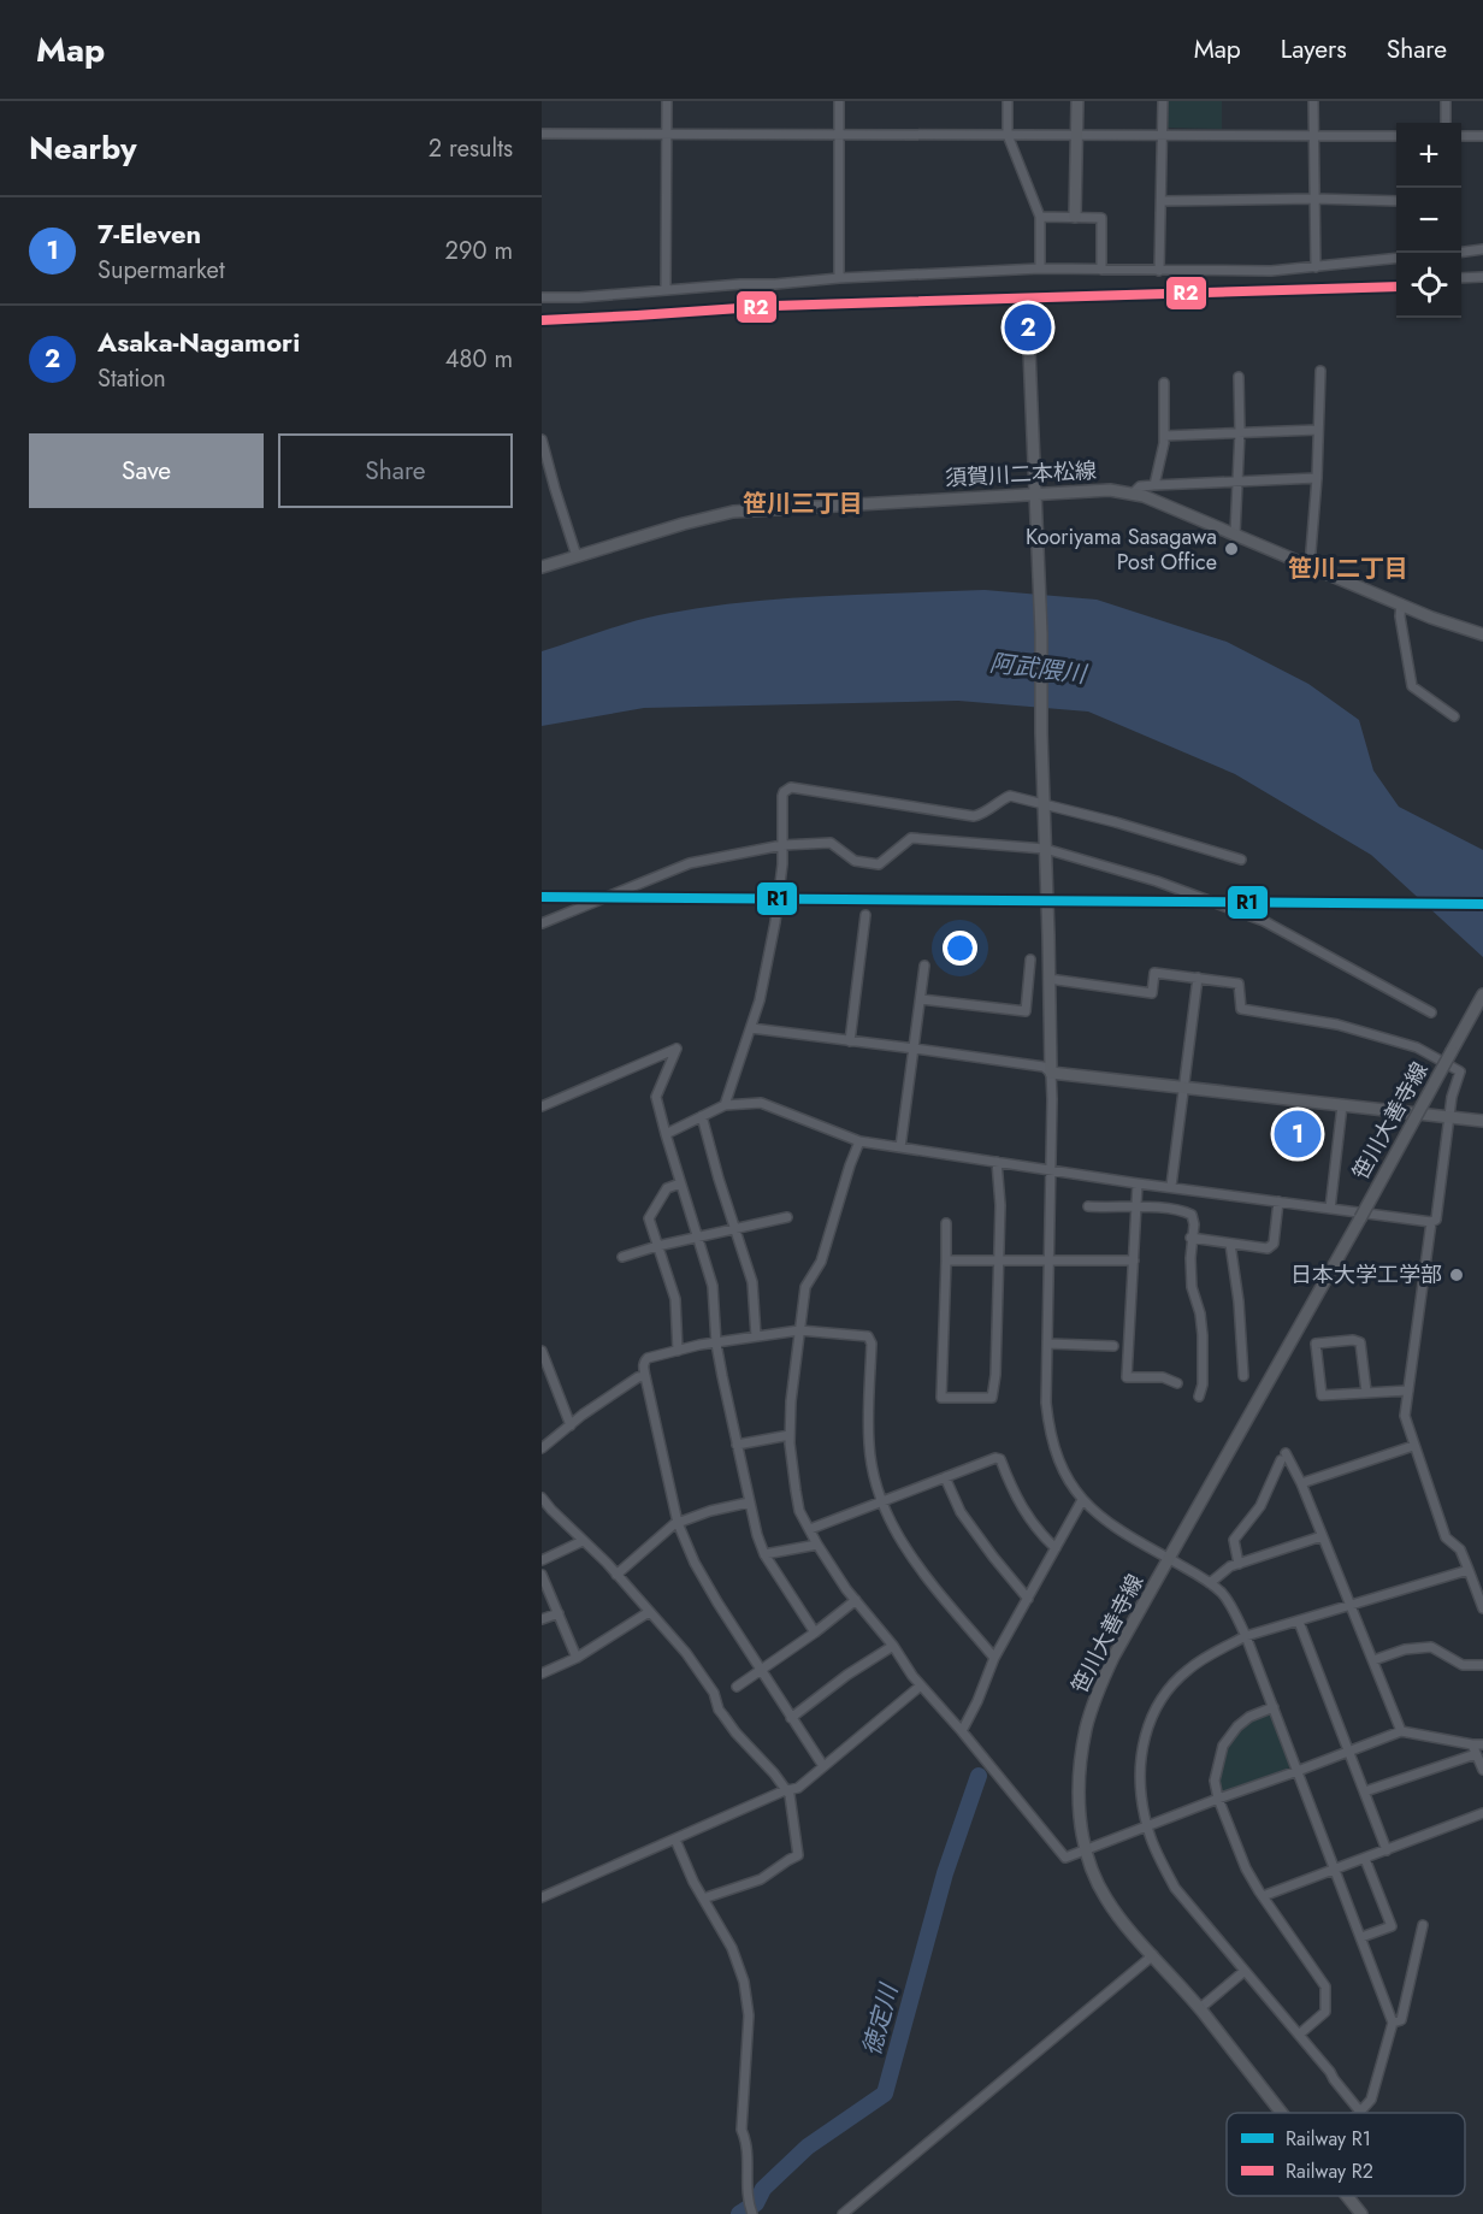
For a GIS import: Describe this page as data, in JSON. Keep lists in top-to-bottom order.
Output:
{
  "streets": {
    "street": ["須賀川二本松線", "笹川大善寺線"]
  },
  "districts": ["笹川三丁目", "笹川二丁目"],
  "water": ["阿武隈川", "徳定川"],
  "places": ["Kooriyama Sasagawa Post Office", "日本大学工学部"],
  "lines": ["rail line R2", "rail line R1"],
  "legend": ["Railway R1", "Railway R2"],
  "page": {
    "header": "Map",
    "nav": ["Map", "Layers", "Share"],
    "heading": ["Nearby", "2 results"],
    "map_buttons": ["+", "−"],
    "list": [
      {
        "mark": "1",
        "name": "7-Eleven",
        "note": "Supermarket",
        "value": "290 m"
      },
      {
        "mark": "2",
        "name": "Asaka-Nagamori",
        "note": "Station",
        "value": "480 m"
      }
    ],
    "pins": ["2", "1"],
    "buttons": ["Save", "Share"]
  }
}
